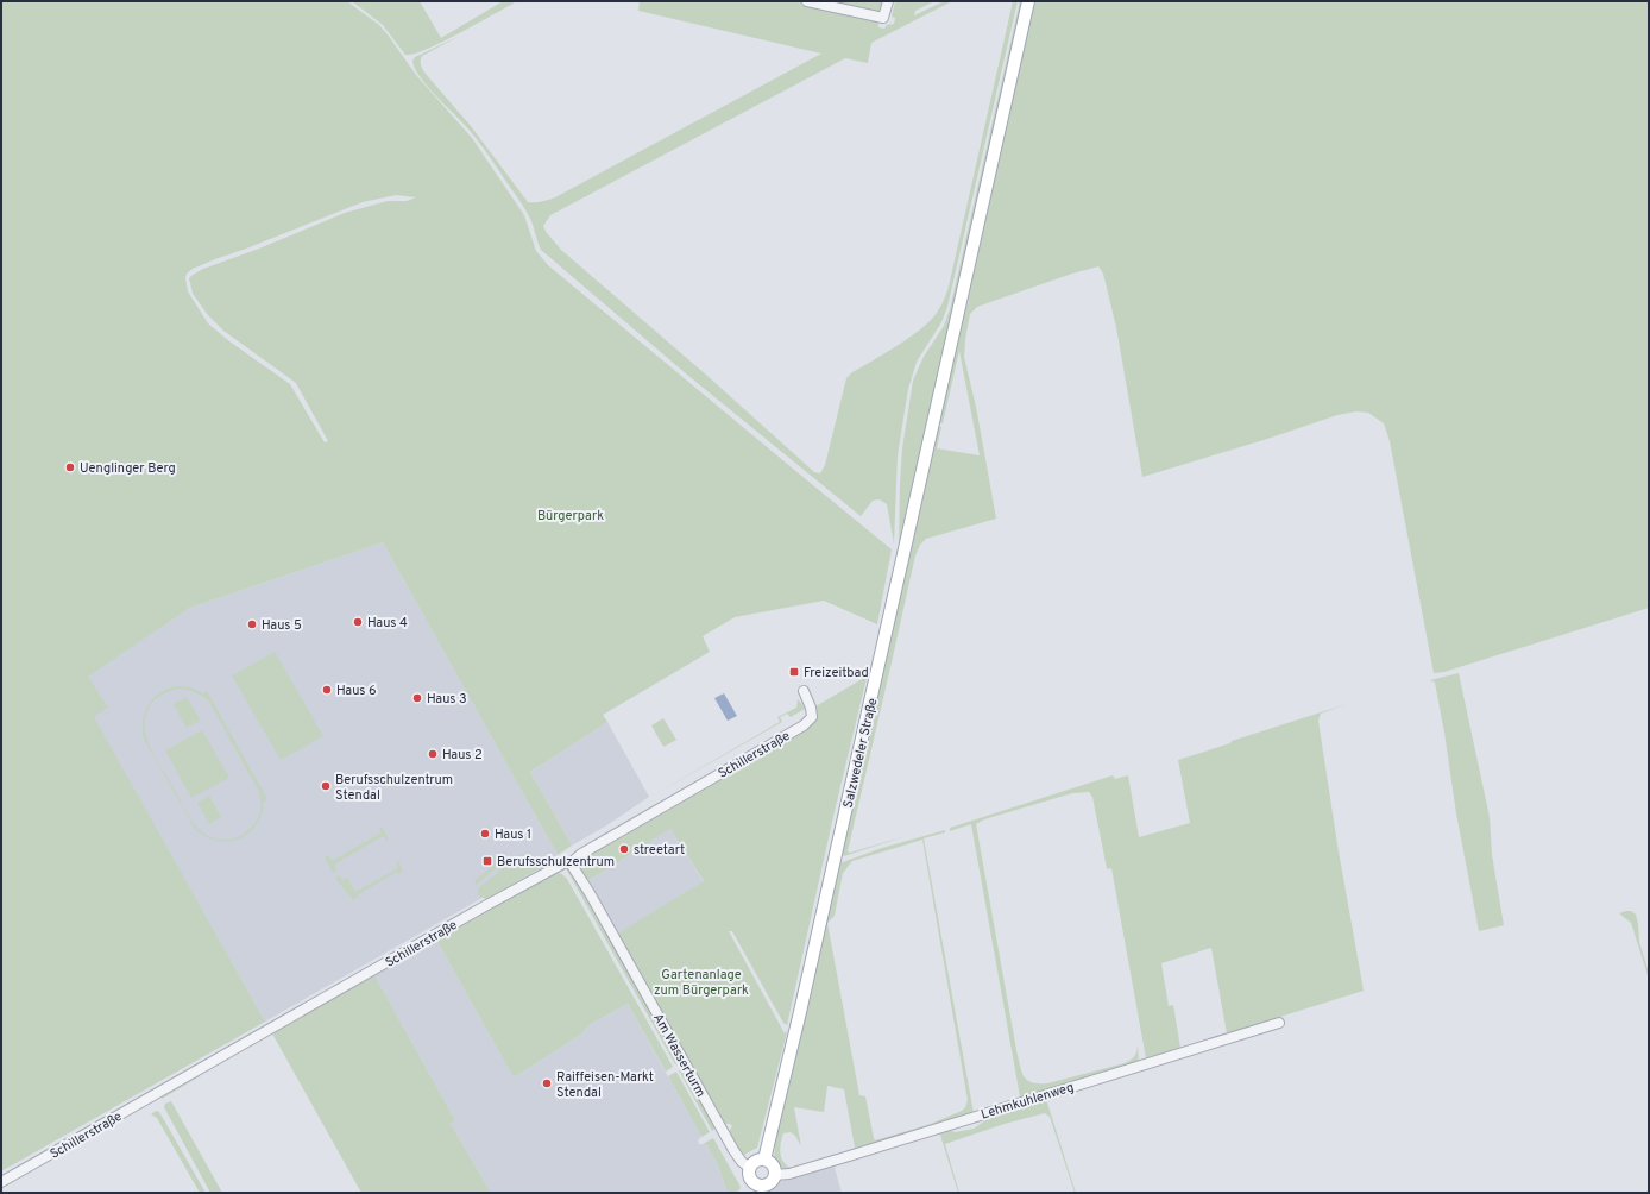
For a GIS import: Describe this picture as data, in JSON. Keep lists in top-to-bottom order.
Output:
{
  "streets": {
    "main road": ["Salzwedeler Straße"],
    "street": ["Schillerstraße", "Am Wasserturm", "Lehmkuhlenweg"]
  },
  "crossings": [
    ["Salzwedeler Straße", "Am Wasserturm"],
    ["Salzwedeler Straße", "Lehmkuhlenweg"],
    ["Schillerstraße", "Am Wasserturm"],
    ["Am Wasserturm", "Lehmkuhlenweg"]
  ],
  "parks": ["Bürgerpark", "Gartenanlage zum Bürgerpark"],
  "places": {
    "other": [
      "Uenglinger Berg",
      "Haus 4",
      "Haus 5",
      "Haus 6",
      "Haus 3",
      "Haus 2",
      "Berufsschulzentrum Stendal",
      "Haus 1",
      "streetart",
      "Raiffeisen-Markt Stendal"
    ],
    "transit": ["Freizeitbad", "Berufsschulzentrum"]
  }
}
